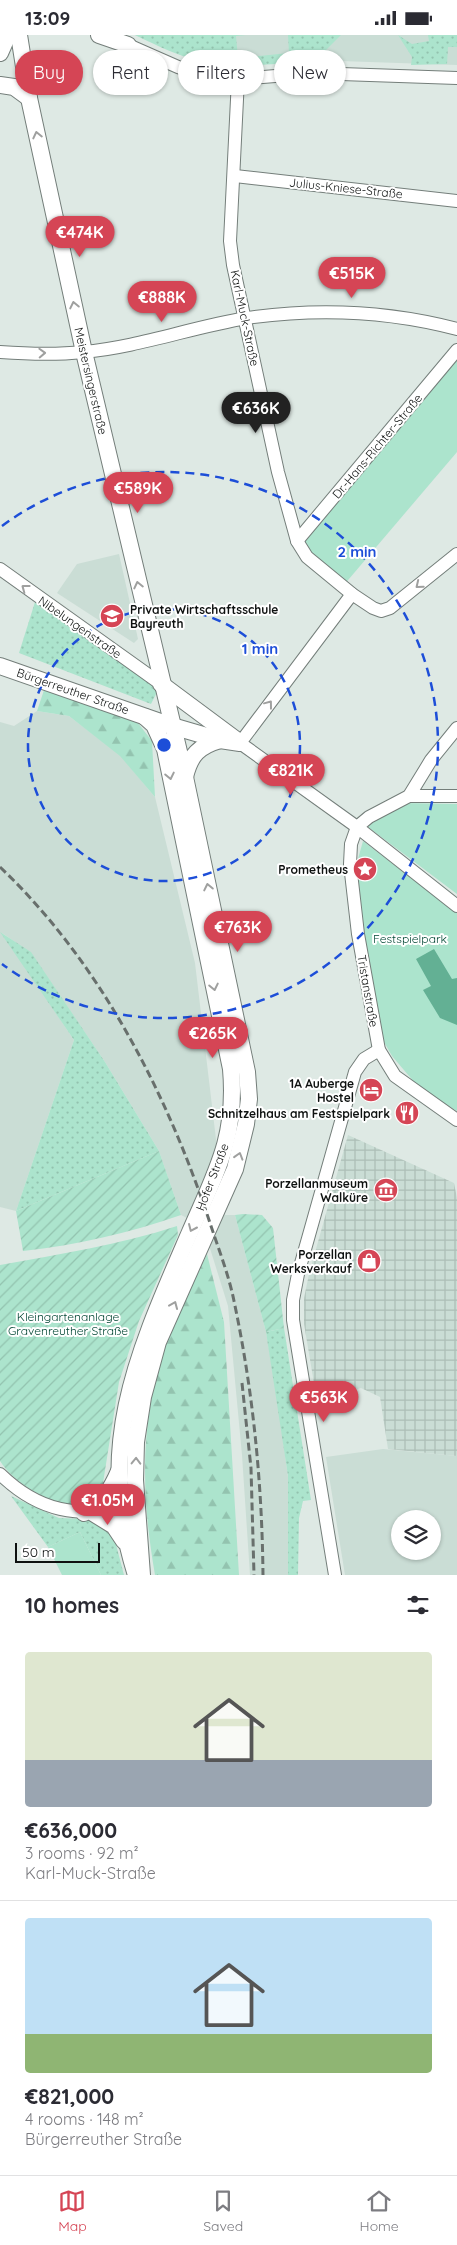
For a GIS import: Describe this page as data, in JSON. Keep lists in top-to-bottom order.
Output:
{
  "streets": {
    "main road": ["Meistersingerstraße", "Bürgerreuther Straße", "Hofer Straße"],
    "street": [
      "Julius-Kniese-Straße",
      "Karl-Muck-Straße",
      "Dr.-Hans-Richter-Straße",
      "Nibelungenstraße",
      "Tristanstraße"
    ]
  },
  "crossings": [
    ["Julius-Kniese-Straße", "Karl-Muck-Straße"],
    ["Karl-Muck-Straße", "Dr.-Hans-Richter-Straße"],
    ["Meistersingerstraße", "Nibelungenstraße"],
    ["Meistersingerstraße", "Bürgerreuther Straße"],
    ["Meistersingerstraße", "Hofer Straße"],
    ["Bürgerreuther Straße", "Hofer Straße"]
  ],
  "one_way": ["Meistersingerstraße", "Nibelungenstraße"],
  "parks": ["Festspielpark", "Kleingartenanlage Gravenreuther Straße"],
  "places": {
    "school or university": ["Private Wirtschaftsschule Bayreuth"],
    "place": ["Prometheus"],
    "hotel": ["1A Auberge Hostel"],
    "restaurant": ["Schnitzelhaus am Festspielpark"],
    "museum": ["Porzellanmuseum Walküre"],
    "shop": ["Porzellan Werksverkauf"]
  },
  "scale_bar": "50 m",
  "page": {
    "status": "13:09",
    "chip": [
      "Buy",
      "Rent",
      "Filters",
      "New"
    ],
    "price": [
      "€474K",
      "€515K",
      "€888K",
      "€636K",
      "€589K",
      "€821K",
      "€763K",
      "€265K",
      "€563K",
      "€1.05M"
    ],
    "scale": "50 m",
    "heading": "10 homes",
    "list": [
      {
        "name": "€636,000",
        "note": "3 rooms · 92 m² · Karl-Muck-Straße"
      },
      {
        "name": "€821,000",
        "note": "4 rooms · 148 m² · Bürgerreuther Straße"
      }
    ],
    "tabs": ["Map", "Saved", "Home"]
  },
  "rings": ["2 min", "1 min"]
}
